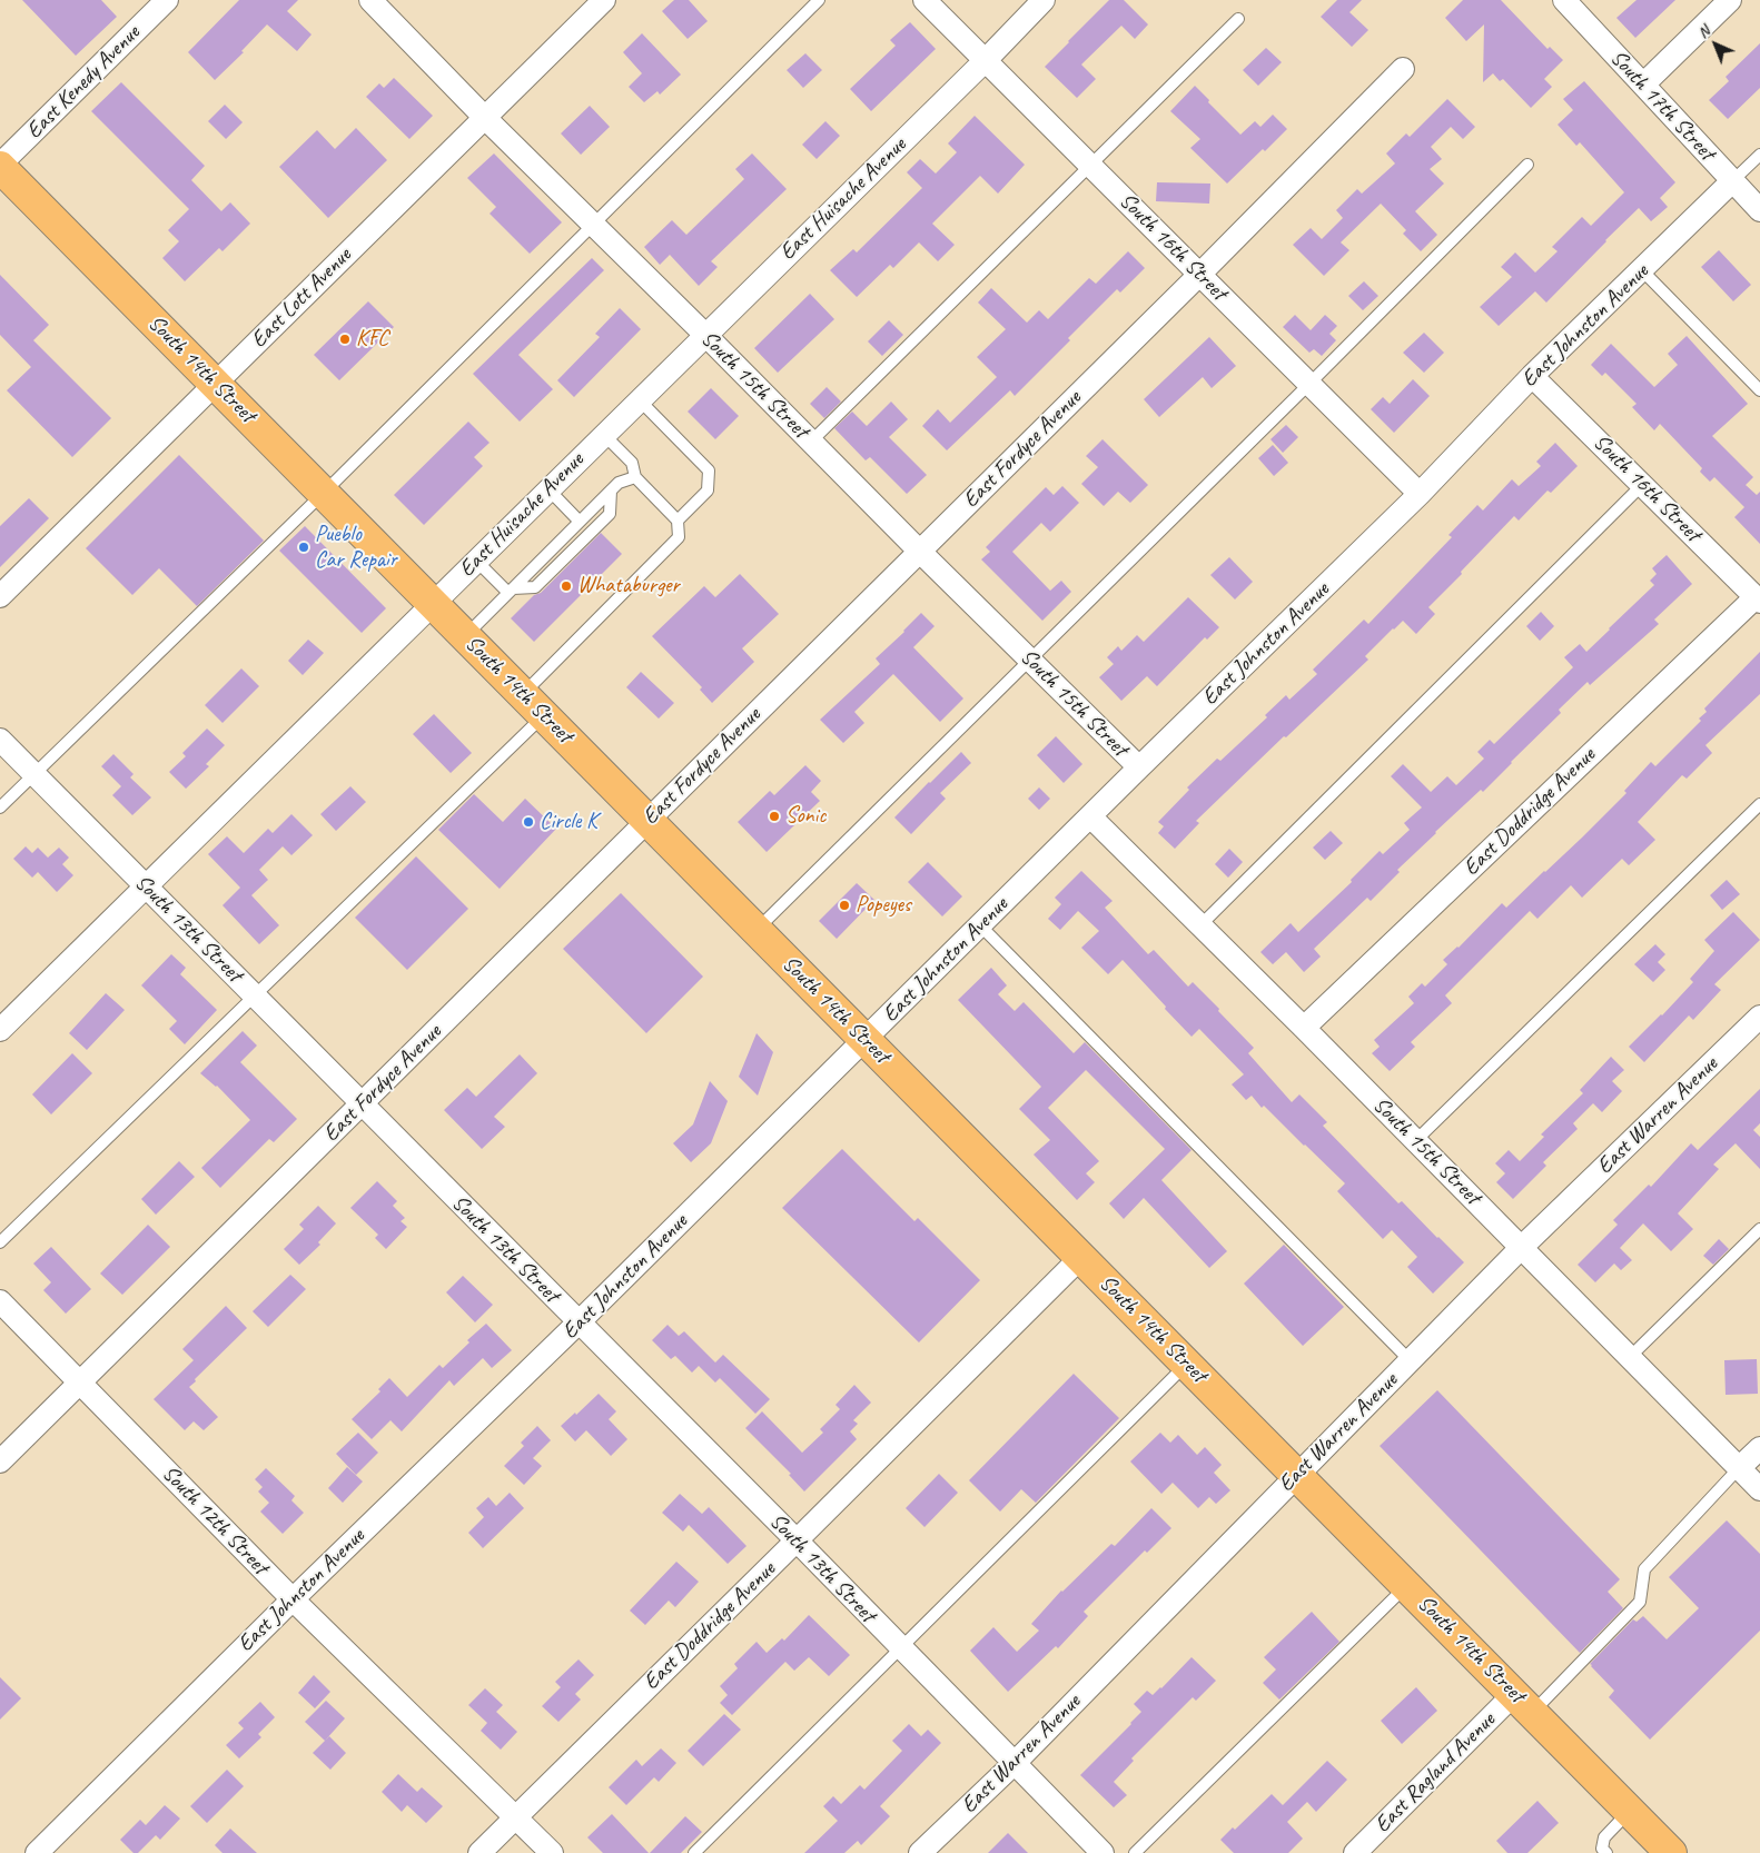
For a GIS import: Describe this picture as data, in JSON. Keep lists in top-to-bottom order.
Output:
{
  "streets": {
    "main road": ["South 14th Street"],
    "street": [
      "East Kenedy Avenue",
      "South 17th Street",
      "East Huisache Avenue",
      "South 16th Street",
      "East Lott Avenue",
      "East Johnston Avenue",
      "South 15th Street",
      "East Fordyce Avenue",
      "East Doddridge Avenue",
      "South 13th Street",
      "East Warren Avenue",
      "South 12th Street",
      "East Ragland Avenue"
    ]
  },
  "crossings": [
    ["East Kenedy Avenue", "South 14th Street"],
    ["South 17th Street", "East Johnston Avenue"],
    ["East Huisache Avenue", "South 16th Street"],
    ["East Huisache Avenue", "South 14th Street"],
    ["East Huisache Avenue", "South 15th Street"],
    ["East Huisache Avenue", "South 13th Street"],
    ["South 16th Street", "East Johnston Avenue"],
    ["South 16th Street", "East Fordyce Avenue"],
    ["South 16th Street", "East Doddridge Avenue"],
    ["East Lott Avenue", "South 14th Street"],
    ["East Lott Avenue", "South 15th Street"],
    ["East Johnston Avenue", "South 14th Street"],
    ["East Johnston Avenue", "South 15th Street"],
    ["East Johnston Avenue", "South 13th Street"],
    ["East Johnston Avenue", "South 12th Street"],
    ["South 14th Street", "East Fordyce Avenue"],
    ["South 14th Street", "East Doddridge Avenue"],
    ["South 14th Street", "East Warren Avenue"],
    ["South 14th Street", "East Ragland Avenue"],
    ["South 15th Street", "East Fordyce Avenue"],
    ["South 15th Street", "East Doddridge Avenue"],
    ["South 15th Street", "East Warren Avenue"],
    ["East Fordyce Avenue", "South 13th Street"],
    ["East Fordyce Avenue", "South 12th Street"],
    ["East Doddridge Avenue", "South 13th Street"],
    ["East Doddridge Avenue", "South 12th Street"],
    ["South 13th Street", "East Warren Avenue"]
  ],
  "places": [
    "KFC",
    "Pueblo Car Repair",
    "Whataburger",
    "Sonic",
    "Circle K",
    "Popeyes"
  ],
  "north": "top left"
}
